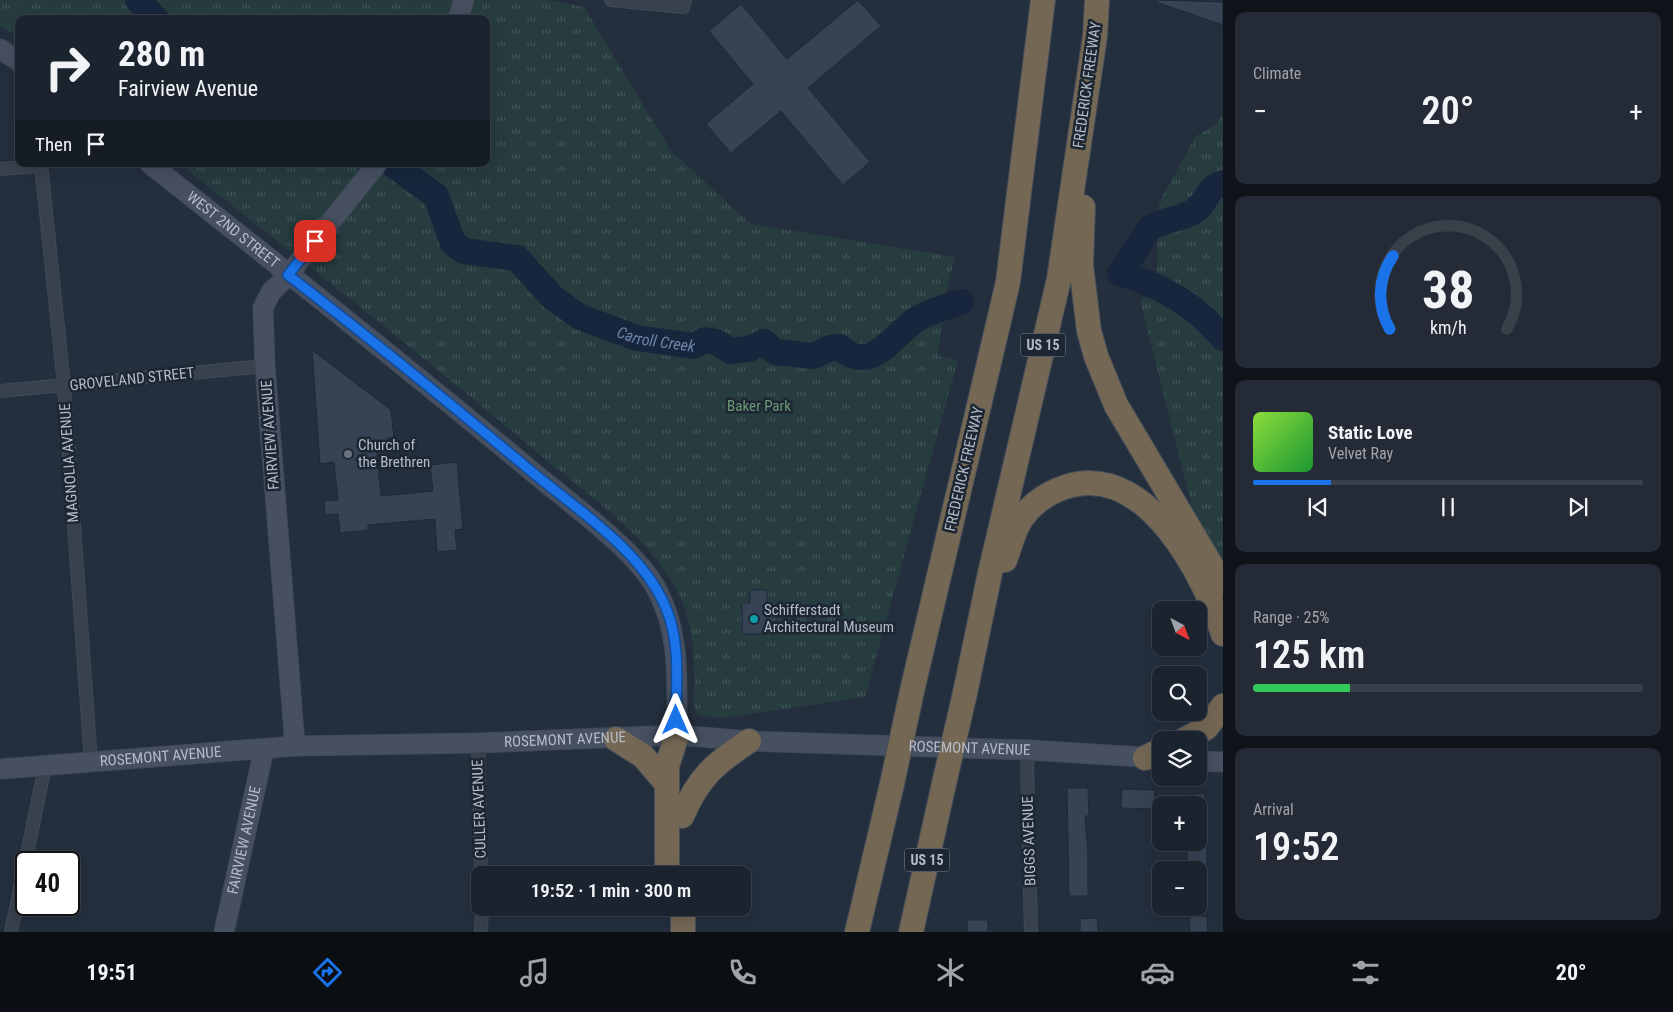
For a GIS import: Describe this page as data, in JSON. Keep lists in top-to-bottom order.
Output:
{
  "streets": {
    "highway": ["FREDERICK FREEWAY", "US 15"],
    "street": [
      "WEST 2ND STREET",
      "GROVELAND STREET",
      "FAIRVIEW AVENUE",
      "MAGNOLIA AVENUE",
      "ROSEMONT AVENUE",
      "CULLER AVENUE",
      "BIGGS AVENUE"
    ]
  },
  "crossings": [
    ["WEST 2ND STREET", "FAIRVIEW AVENUE"],
    ["WEST 2ND STREET", "ROSEMONT AVENUE"],
    ["GROVELAND STREET", "FAIRVIEW AVENUE"],
    ["GROVELAND STREET", "MAGNOLIA AVENUE"],
    ["FAIRVIEW AVENUE", "ROSEMONT AVENUE"],
    ["MAGNOLIA AVENUE", "ROSEMONT AVENUE"],
    ["ROSEMONT AVENUE", "CULLER AVENUE"],
    ["ROSEMONT AVENUE", "BIGGS AVENUE"]
  ],
  "water": ["Carroll Creek"],
  "parks": ["Baker Park"],
  "places": ["Church of the Brethren", "Schifferstadt Architectural Museum"],
  "north": "bottom right",
  "page": {
    "tile": [
      "Climate",
      ["Range · 25%", "125 km"],
      ["Arrival", "19:52"]
    ],
    "turn": ["280 m", "Fairview Avenue"],
    "heat": ["−", "20°", "+"],
    "then": "Then",
    "song": ["Static Love", "Velvet Ray"],
    "map_buttons": ["+", "−"],
    "limit": "40",
    "trip": "19:52 · 1 min · 300 m",
    "tabs": ["19:51", "20°"],
    "gauge": ["38", "km/h"]
  }
}
